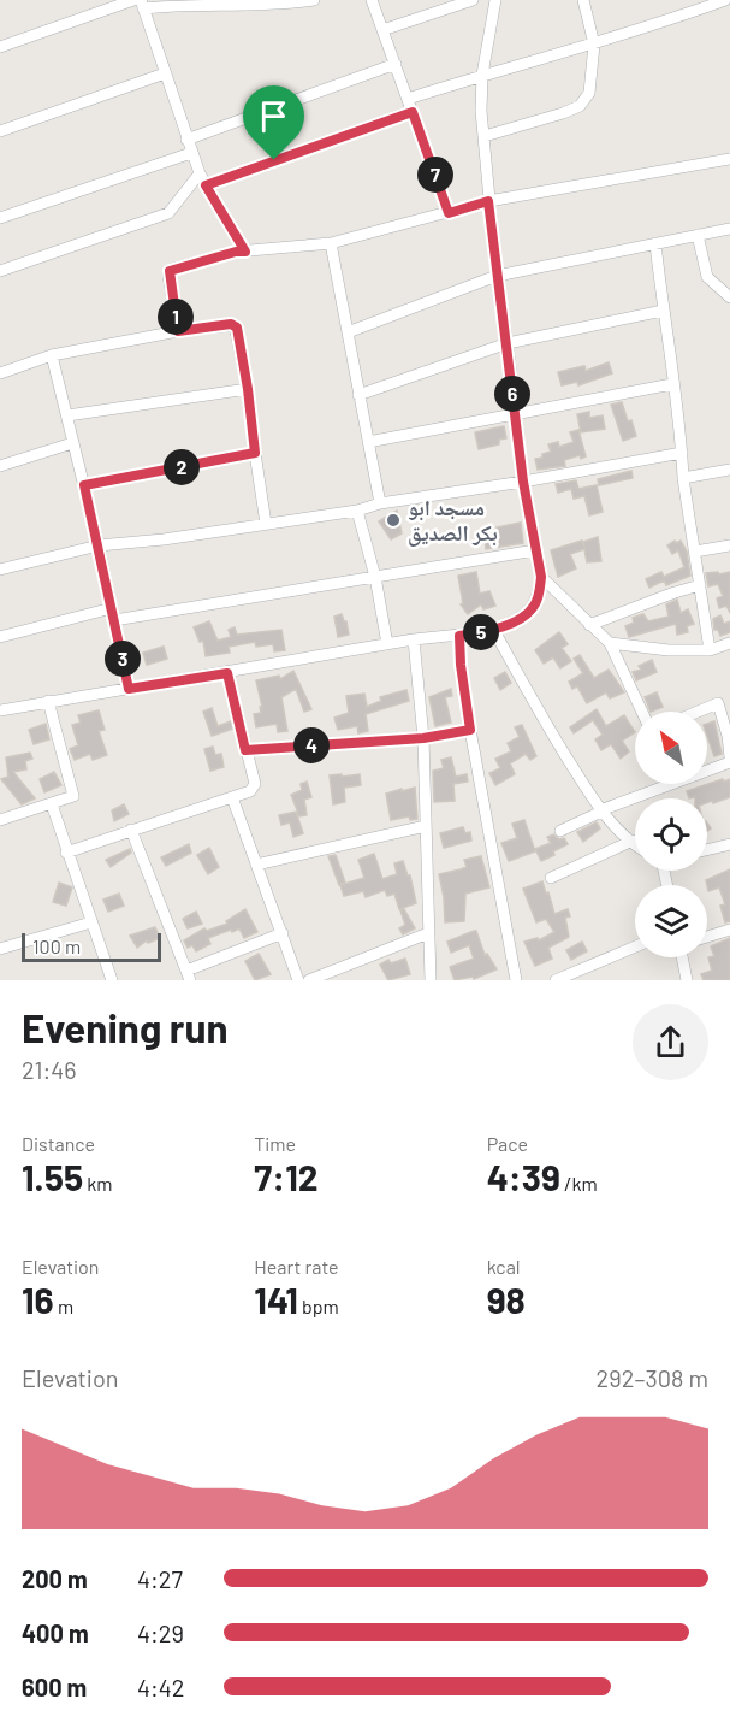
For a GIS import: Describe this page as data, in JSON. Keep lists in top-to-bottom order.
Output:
{
  "places": ["مسجد ابو بكر الصديق"],
  "scale_bar": "100 m",
  "north": "top left",
  "page": {
    "pins": [
      "7",
      "1",
      "6",
      "2",
      "5",
      "3",
      "4"
    ],
    "scale": "100 m",
    "heading": ["Evening run", "21:46"],
    "stats": [
      ["Distance", "1.55 km"],
      ["Time", "7:12"],
      ["Pace", "4:39 /km"],
      ["Elevation", "16 m"],
      ["Heart rate", "141 bpm"],
      ["kcal", "98"]
    ],
    "chart": ["Elevation", "292–308 m"],
    "list": [
      {
        "name": "200 m",
        "note": "4:27"
      },
      {
        "name": "400 m",
        "note": "4:29"
      },
      {
        "name": "600 m",
        "note": "4:42"
      }
    ]
  }
}
